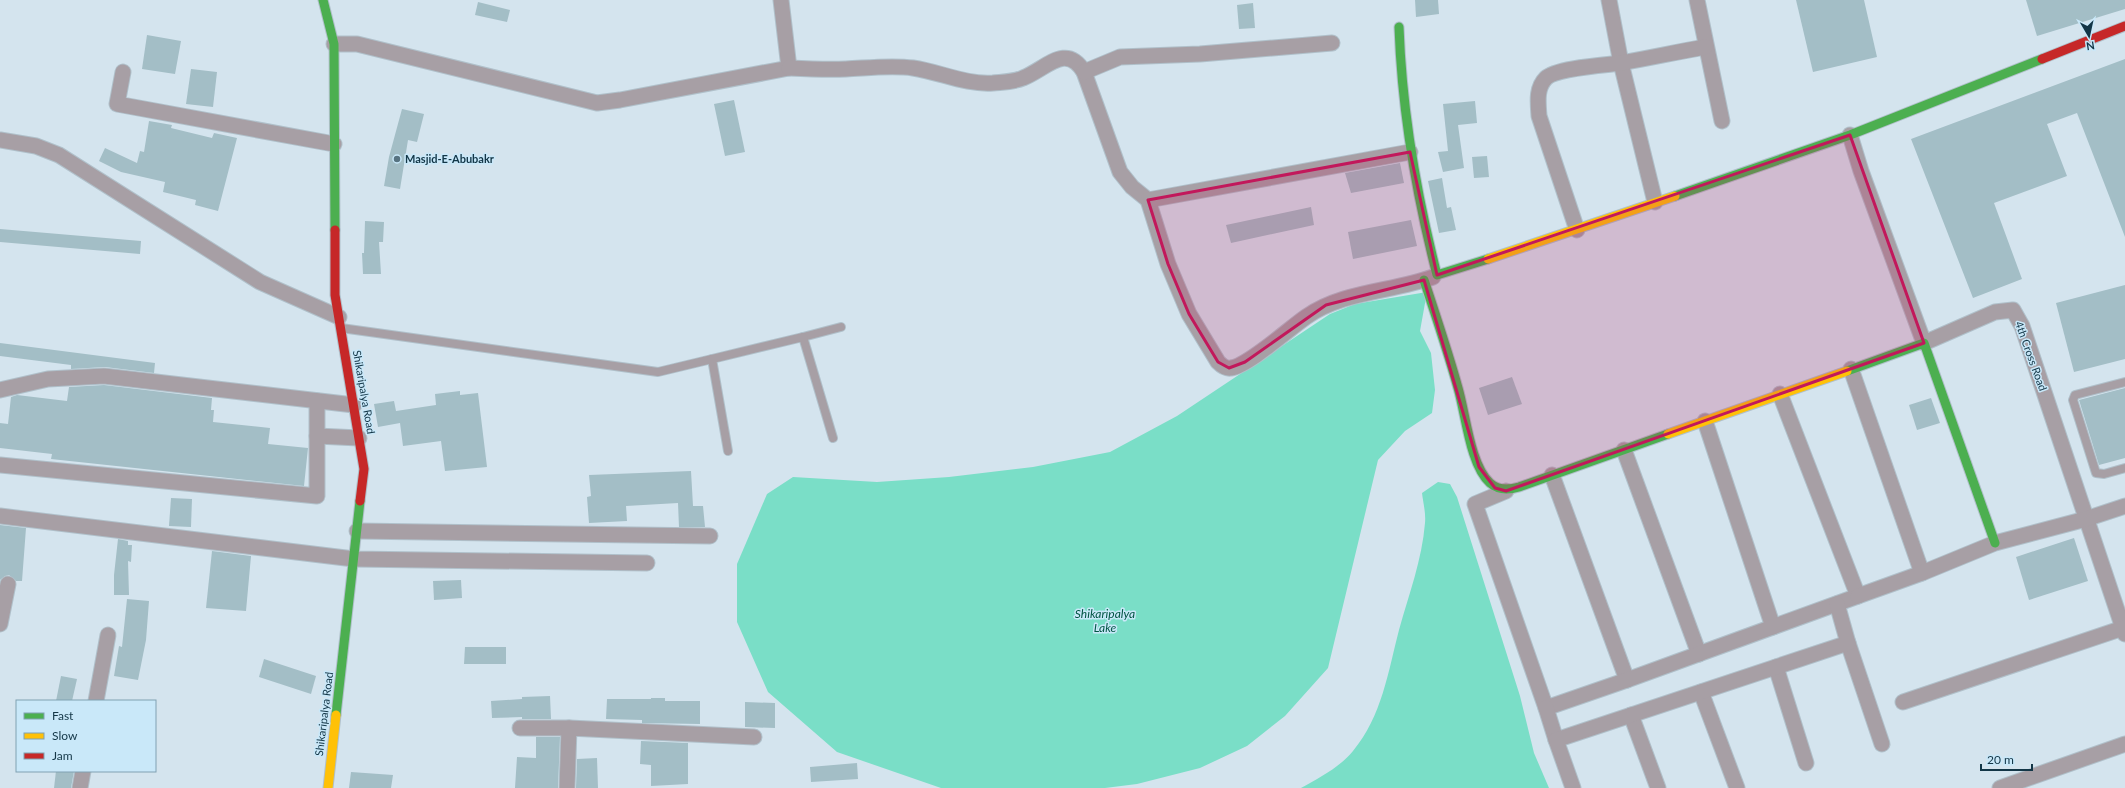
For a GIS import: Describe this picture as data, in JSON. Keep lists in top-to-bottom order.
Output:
{
  "streets": {
    "street": ["4th Cross Road", "Shikaripalya Road"]
  },
  "water": ["Shikaripalya Lake"],
  "places": ["Masjid-E-Abubakr"],
  "legend": ["Fast", "Slow", "Jam"],
  "scale_bar": "20 m",
  "north": "bottom"
}
